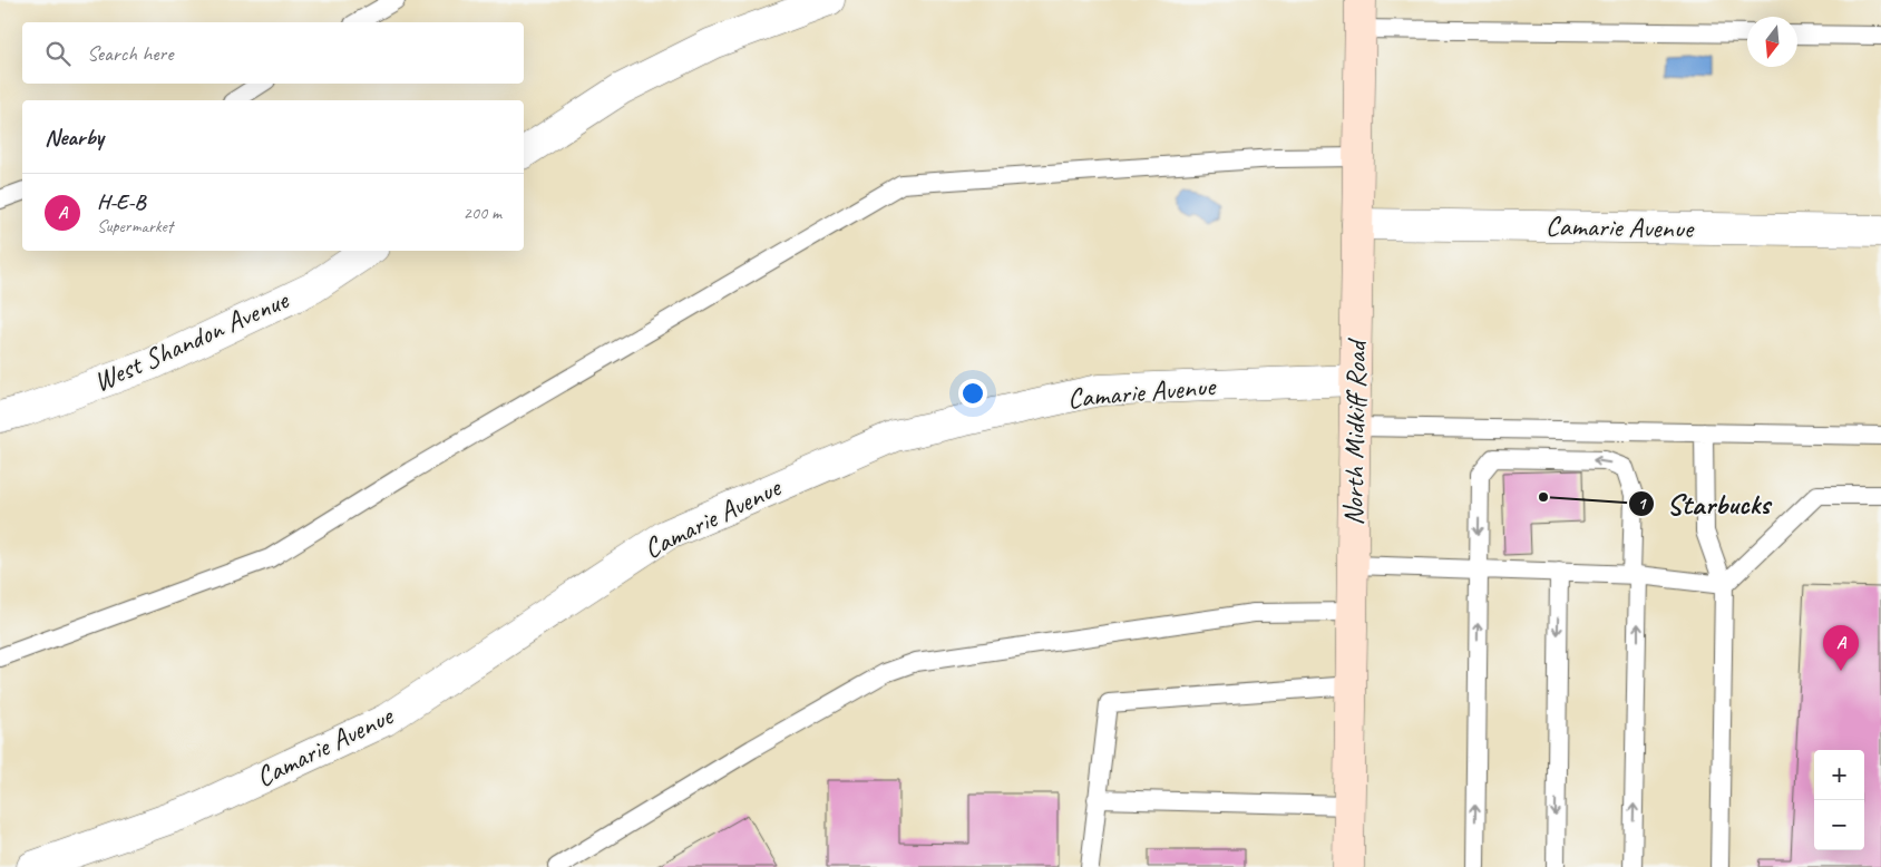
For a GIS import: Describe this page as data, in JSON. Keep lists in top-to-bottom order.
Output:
{
  "streets": {
    "main road": ["North Midkiff Road"],
    "street": ["Camarie Avenue", "West Shandon Avenue"]
  },
  "crossings": [
    ["Camarie Avenue", "North Midkiff Road"]
  ],
  "places": ["Starbucks"],
  "north": "bottom",
  "page": {
    "search": "Search here",
    "heading": "Nearby",
    "list": [
      {
        "mark": "A",
        "name": "H-E-B",
        "note": "Supermarket",
        "value": "200 m"
      }
    ],
    "pins": "A",
    "map_buttons": ["+", "−"]
  }
}
